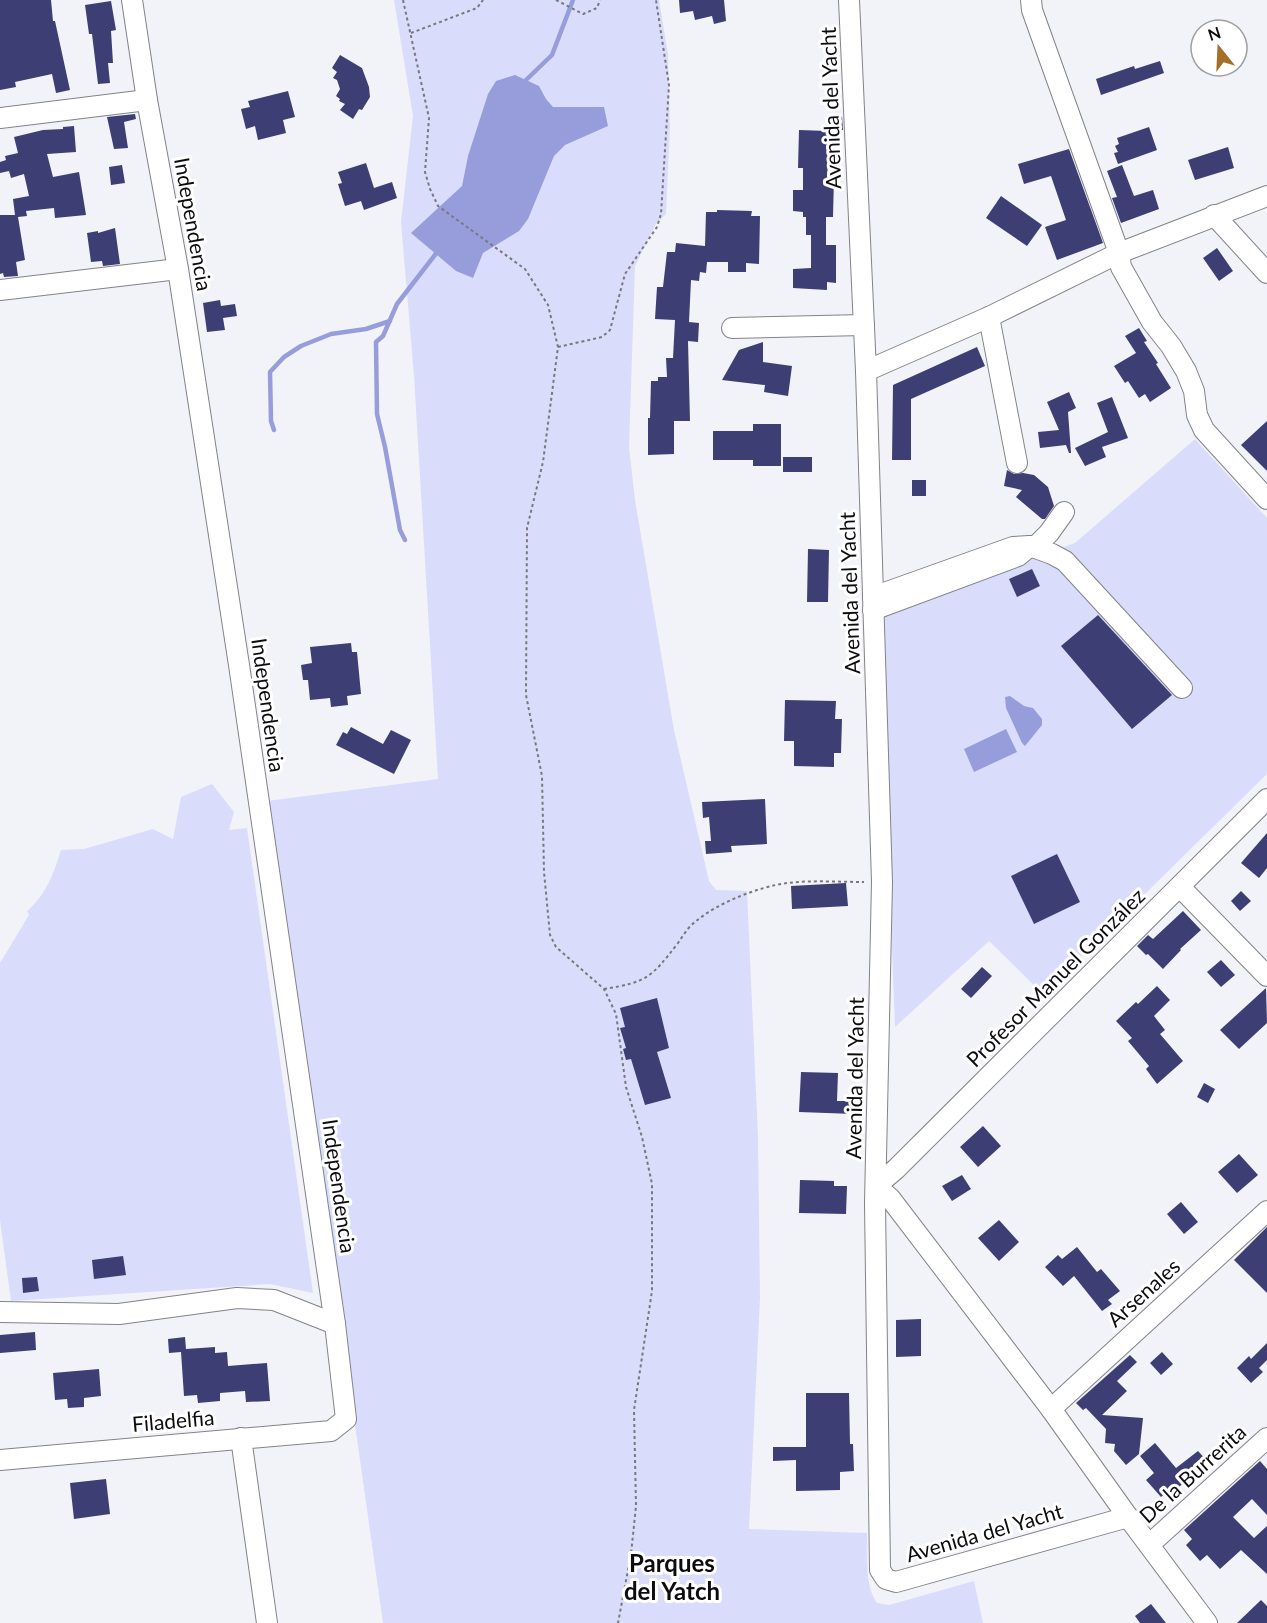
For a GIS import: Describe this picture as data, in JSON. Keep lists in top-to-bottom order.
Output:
{
  "streets": {
    "street": [
      "Avenida del Yacht",
      "Independencia",
      "Profesor Manuel González",
      "Arsenales",
      "Filadelfia",
      "De la Burrerita"
    ]
  },
  "crossings": [
    ["Avenida del Yacht", "Profesor Manuel González"],
    ["Avenida del Yacht", "Arsenales"],
    ["Avenida del Yacht", "De la Burrerita"],
    ["Independencia", "Filadelfia"]
  ],
  "districts": ["Parques del Yatch"],
  "north": "top"
}
